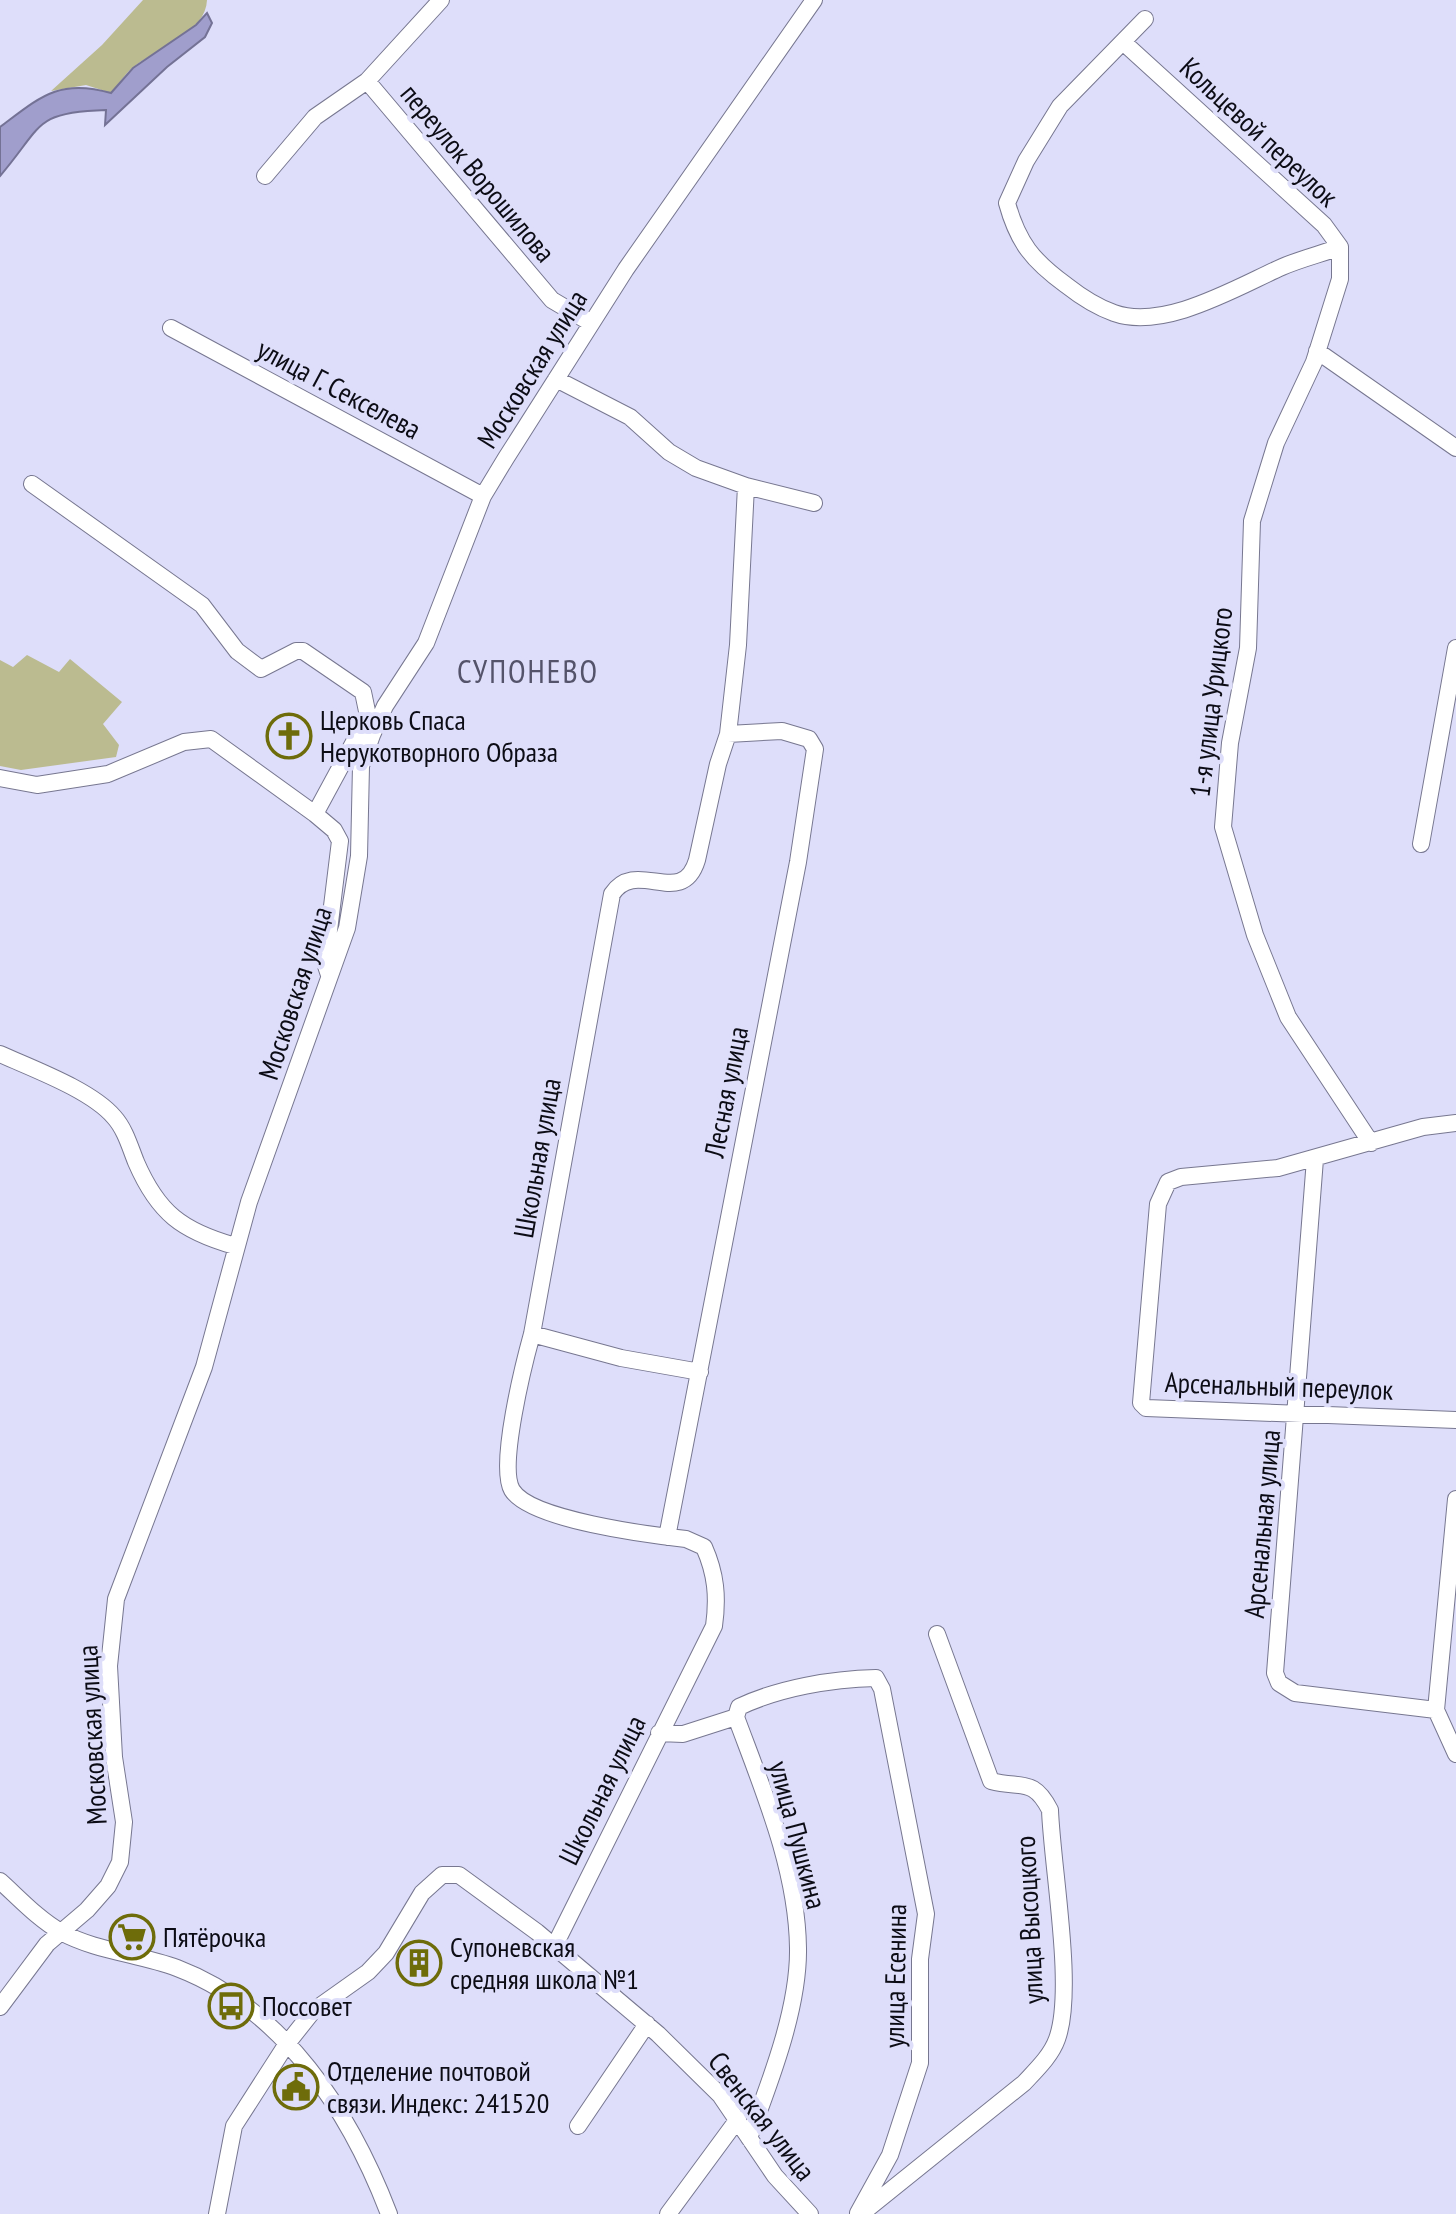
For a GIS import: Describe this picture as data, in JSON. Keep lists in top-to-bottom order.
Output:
{
  "streets": {
    "street": [
      "Кольцевой переулок",
      "переулок Ворошилова",
      "Московская улица",
      "улица Г. Секселева",
      "1-я улица Урицкого",
      "Лесная улица",
      "Школьная улица",
      "Арсенальный переулок",
      "Арсенальная улица",
      "улица Пушкина",
      "улица Высоцкого",
      "улица Есенина",
      "Свенская улица"
    ]
  },
  "crossings": [
    ["Кольцевой переулок", "1-я улица Урицкого"],
    ["переулок Ворошилова", "Московская улица"],
    ["Московская улица", "улица Г. Секселева"],
    ["1-я улица Урицкого", "Арсенальный переулок"],
    ["Лесная улица", "Школьная улица"],
    ["Школьная улица", "Свенская улица"],
    ["Арсенальный переулок", "Арсенальная улица"],
    ["улица Пушкина", "улица Есенина"],
    ["улица Пушкина", "Свенская улица"],
    ["улица Высоцкого", "улица Есенина"]
  ],
  "districts": ["СУПОНЕВО"],
  "places": {
    "church": ["Церковь Спаса Нерукотворного Образа"],
    "supermarket": ["Пятёрочка"],
    "building": ["Супоневская средняя школа №1"],
    "bus stop": ["Поссовет"],
    "public building": ["Отделение почтовой связи. Индекс: 241520"]
  }
}
